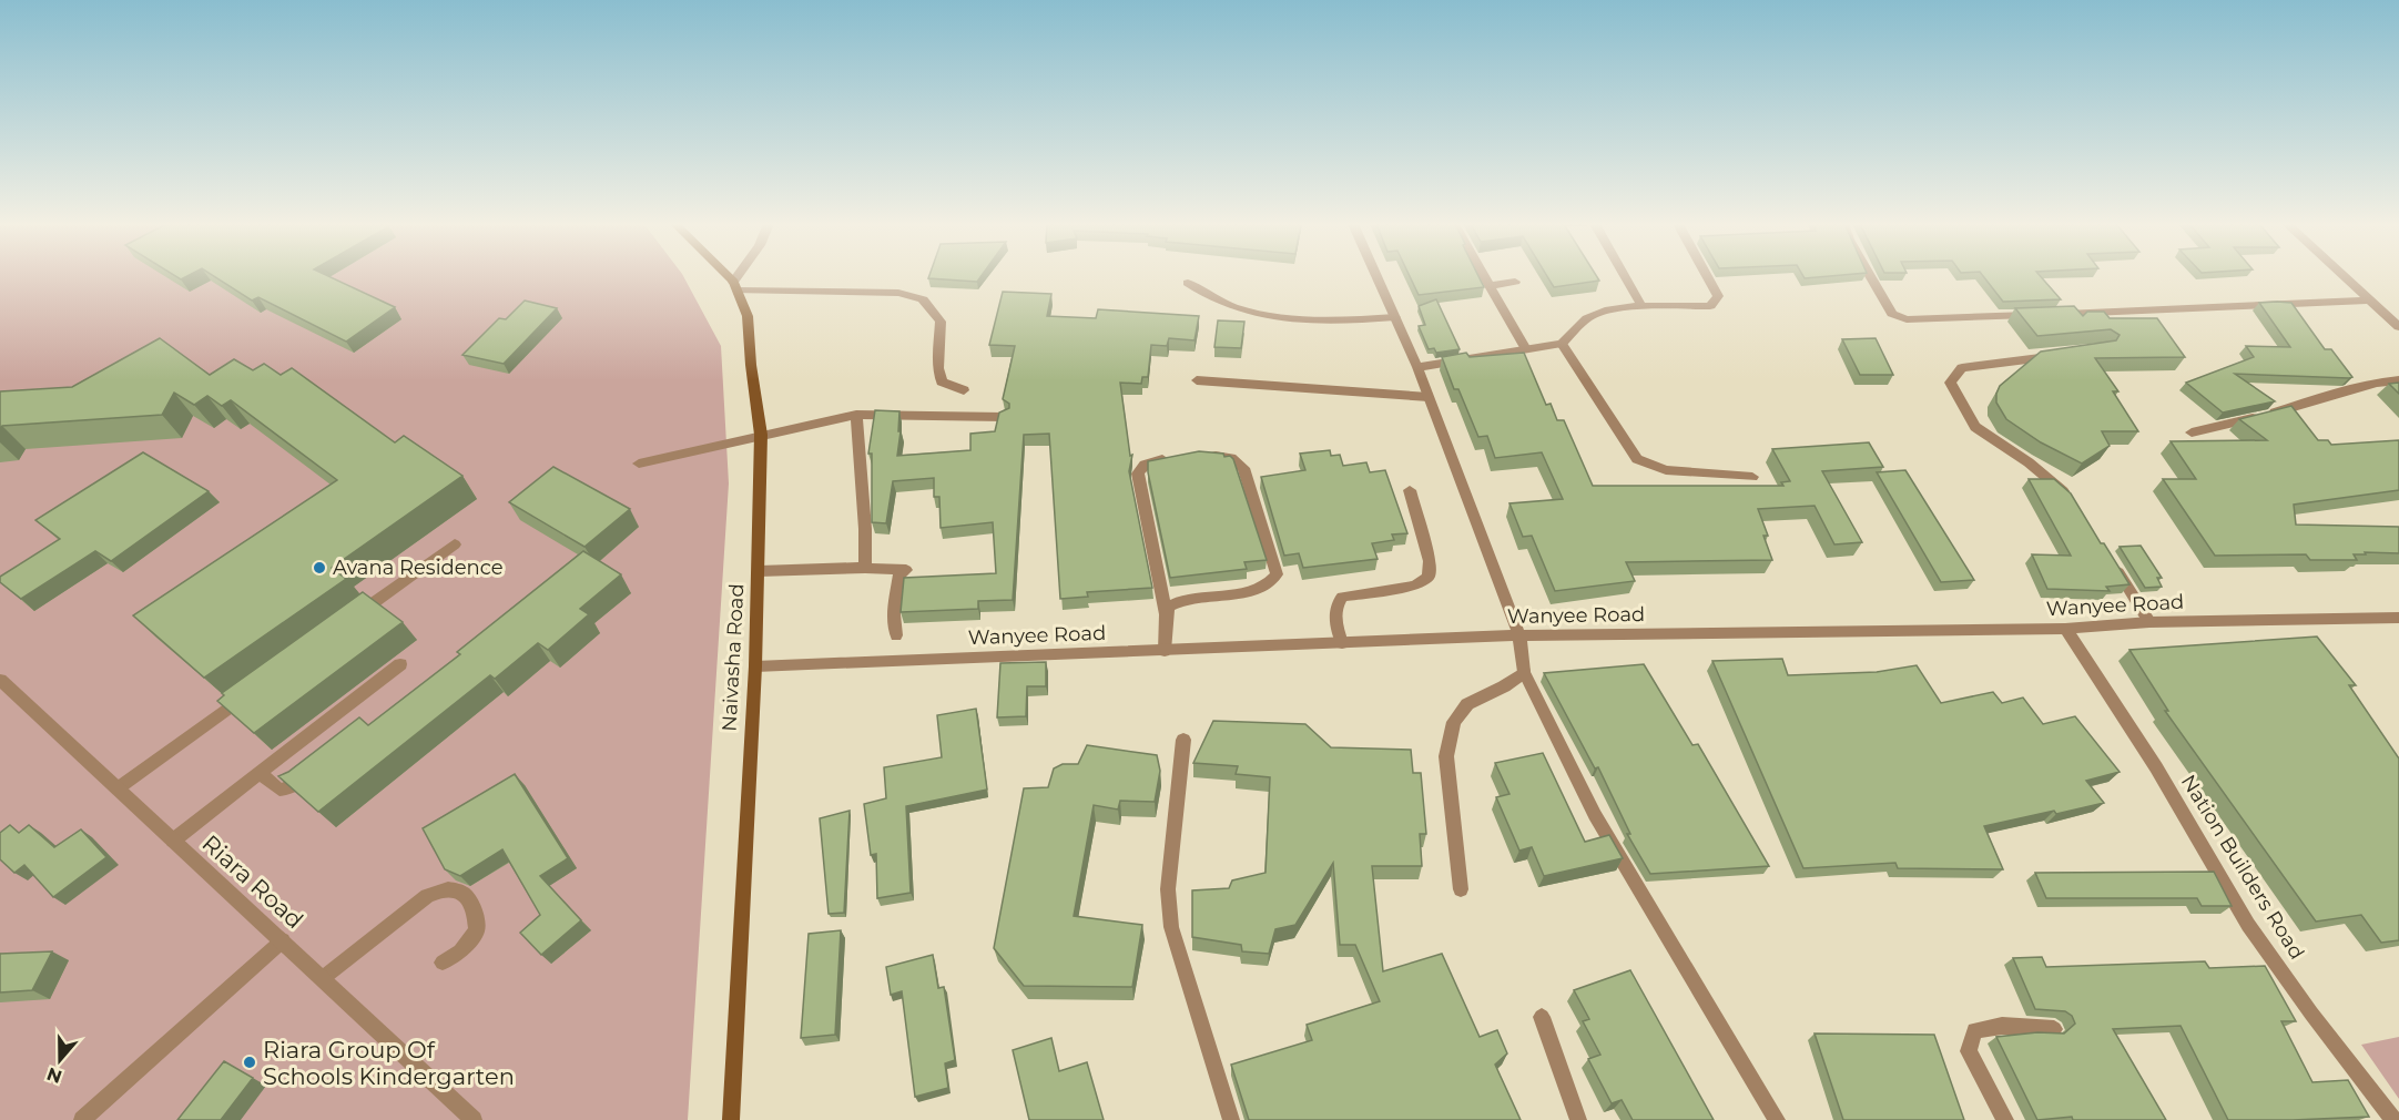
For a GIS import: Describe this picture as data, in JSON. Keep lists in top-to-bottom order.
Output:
{
  "streets": {
    "main road": ["Naivasha Road"],
    "street": ["Wanyee Road", "Nation Builders Road", "Riara Road"]
  },
  "crossings": [
    ["Wanyee Road", "Naivasha Road"],
    ["Wanyee Road", "Nation Builders Road"]
  ],
  "places": ["Avana Residence", "Riara Group Of Schools Kindergarten"],
  "north": "bottom"
}
